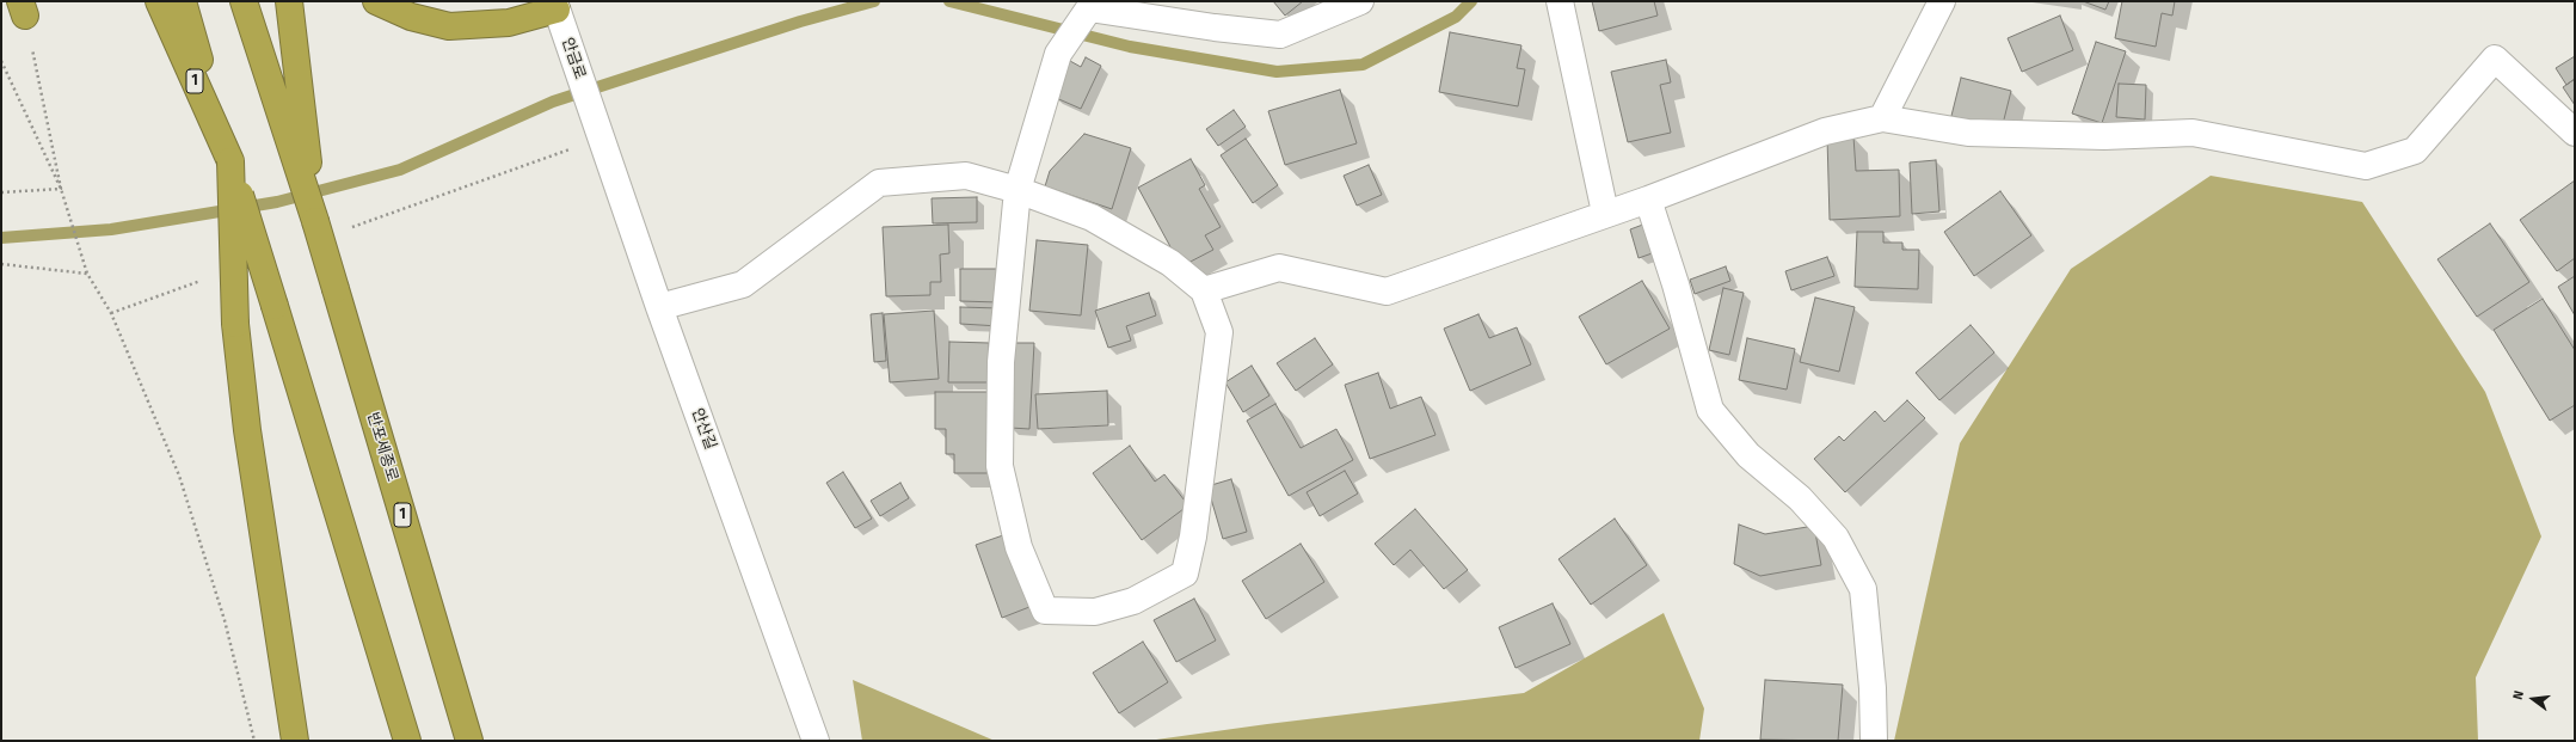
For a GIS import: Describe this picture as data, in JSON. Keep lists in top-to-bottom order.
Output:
{
  "streets": {
    "highway": ["1", "반포세종로"],
    "street": ["안금로", "안산길"]
  },
  "crossings": [
    ["안금로", "안산길"],
    ["1", "반포세종로"]
  ],
  "north": "left"
}
